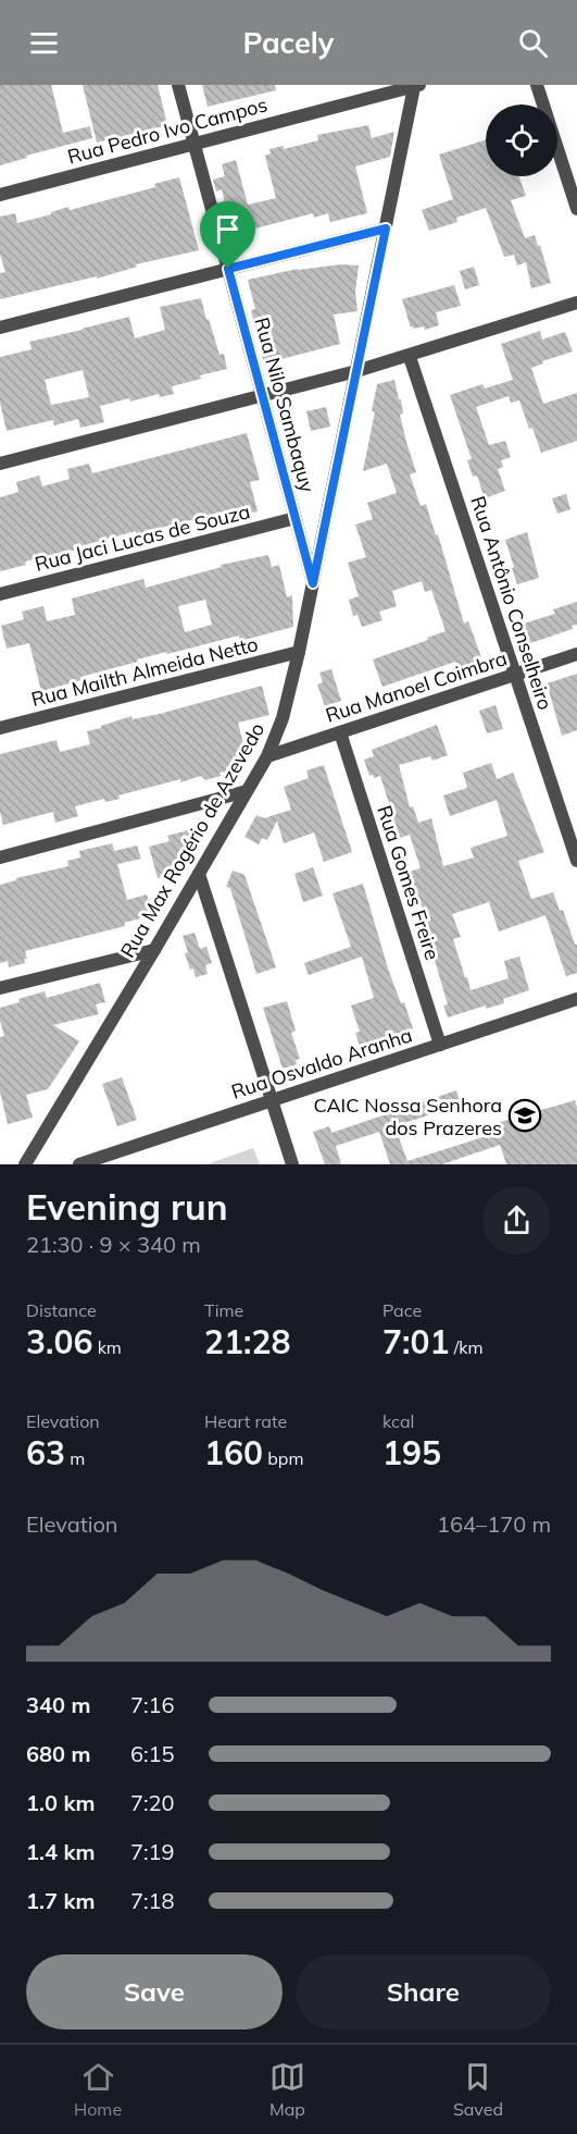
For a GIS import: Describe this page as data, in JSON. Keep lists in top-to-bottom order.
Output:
{
  "streets": {
    "street": [
      "Rua Pedro Ivo Campos",
      "Rua Nilo Sambaquy",
      "Rua Jaci Lucas de Souza",
      "Rua Antônio Conselheiro",
      "Rua Mailth Almeida Netto",
      "Rua Manoel Coimbra",
      "Rua Max Rogério de Azevedo",
      "Rua Gomes Freire",
      "Rua Osvaldo Aranha"
    ]
  },
  "crossings": [
    ["Rua Pedro Ivo Campos", "Rua Nilo Sambaquy"],
    ["Rua Pedro Ivo Campos", "Rua Max Rogério de Azevedo"],
    ["Rua Nilo Sambaquy", "Rua Jaci Lucas de Souza"],
    ["Rua Nilo Sambaquy", "Rua Max Rogério de Azevedo"],
    ["Rua Antônio Conselheiro", "Rua Manoel Coimbra"],
    ["Rua Mailth Almeida Netto", "Rua Max Rogério de Azevedo"],
    ["Rua Manoel Coimbra", "Rua Max Rogério de Azevedo"],
    ["Rua Manoel Coimbra", "Rua Gomes Freire"],
    ["Rua Gomes Freire", "Rua Osvaldo Aranha"]
  ],
  "places": {
    "school or university": ["CAIC Nossa Senhora dos Prazeres"]
  },
  "page": {
    "header": "Pacely",
    "heading": ["Evening run", "21:30 · 9 × 340 m"],
    "stats": [
      ["Distance", "3.06 km"],
      ["Time", "21:28"],
      ["Pace", "7:01 /km"],
      ["Elevation", "63 m"],
      ["Heart rate", "160 bpm"],
      ["kcal", "195"]
    ],
    "chart": ["Elevation", "164–170 m"],
    "list": [
      {
        "name": "340 m",
        "note": "7:16"
      },
      {
        "name": "680 m",
        "note": "6:15"
      },
      {
        "name": "1.0 km",
        "note": "7:20"
      },
      {
        "name": "1.4 km",
        "note": "7:19"
      },
      {
        "name": "1.7 km",
        "note": "7:18"
      }
    ],
    "buttons": ["Save", "Share"],
    "tabs": ["Home", "Map", "Saved"]
  }
}
